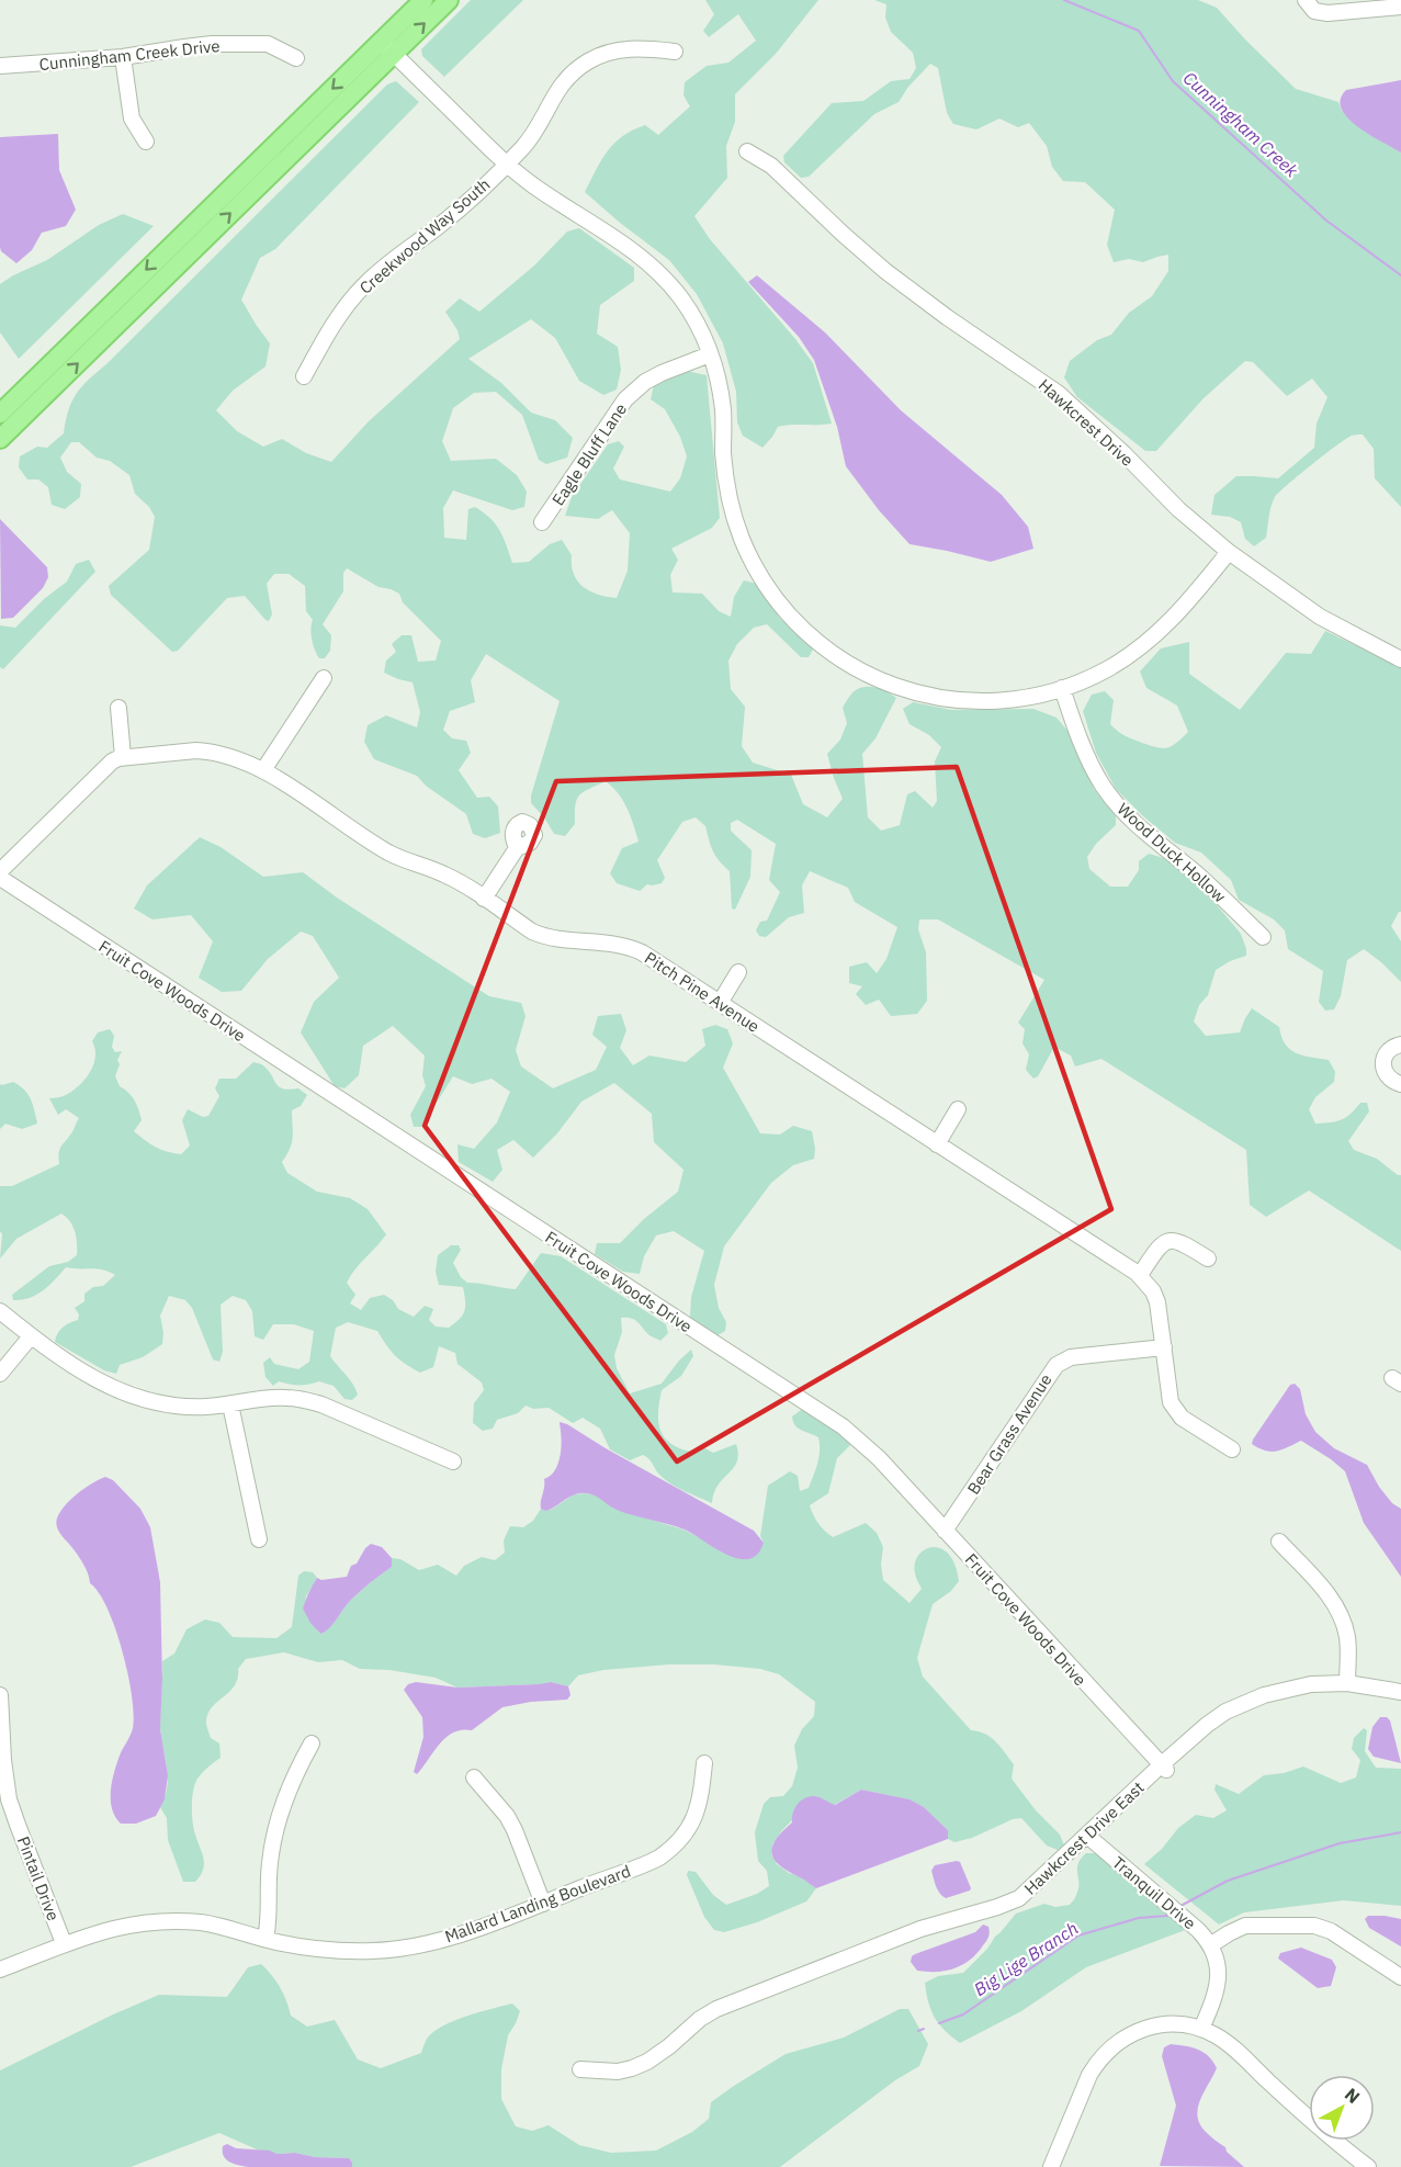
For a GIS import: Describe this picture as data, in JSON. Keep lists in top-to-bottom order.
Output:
{
  "streets": {
    "street": [
      "Cunningham Creek Drive",
      "Creekwood Way South",
      "Hawkcrest Drive",
      "Eagle Bluff Lane",
      "Wood Duck Hollow",
      "Fruit Cove Woods Drive",
      "Pitch Pine Avenue",
      "Bear Grass Avenue",
      "Hawkcrest Drive East",
      "Pintail Drive",
      "Tranquil Drive",
      "Mallard Landing Boulevard"
    ]
  },
  "crossings": [
    ["Fruit Cove Woods Drive", "Bear Grass Avenue"],
    ["Fruit Cove Woods Drive", "Hawkcrest Drive East"],
    ["Pitch Pine Avenue", "Bear Grass Avenue"],
    ["Hawkcrest Drive East", "Tranquil Drive"],
    ["Pintail Drive", "Mallard Landing Boulevard"]
  ],
  "water": ["Cunningham Creek", "Big Lige Branch"],
  "north": "top right"
}
